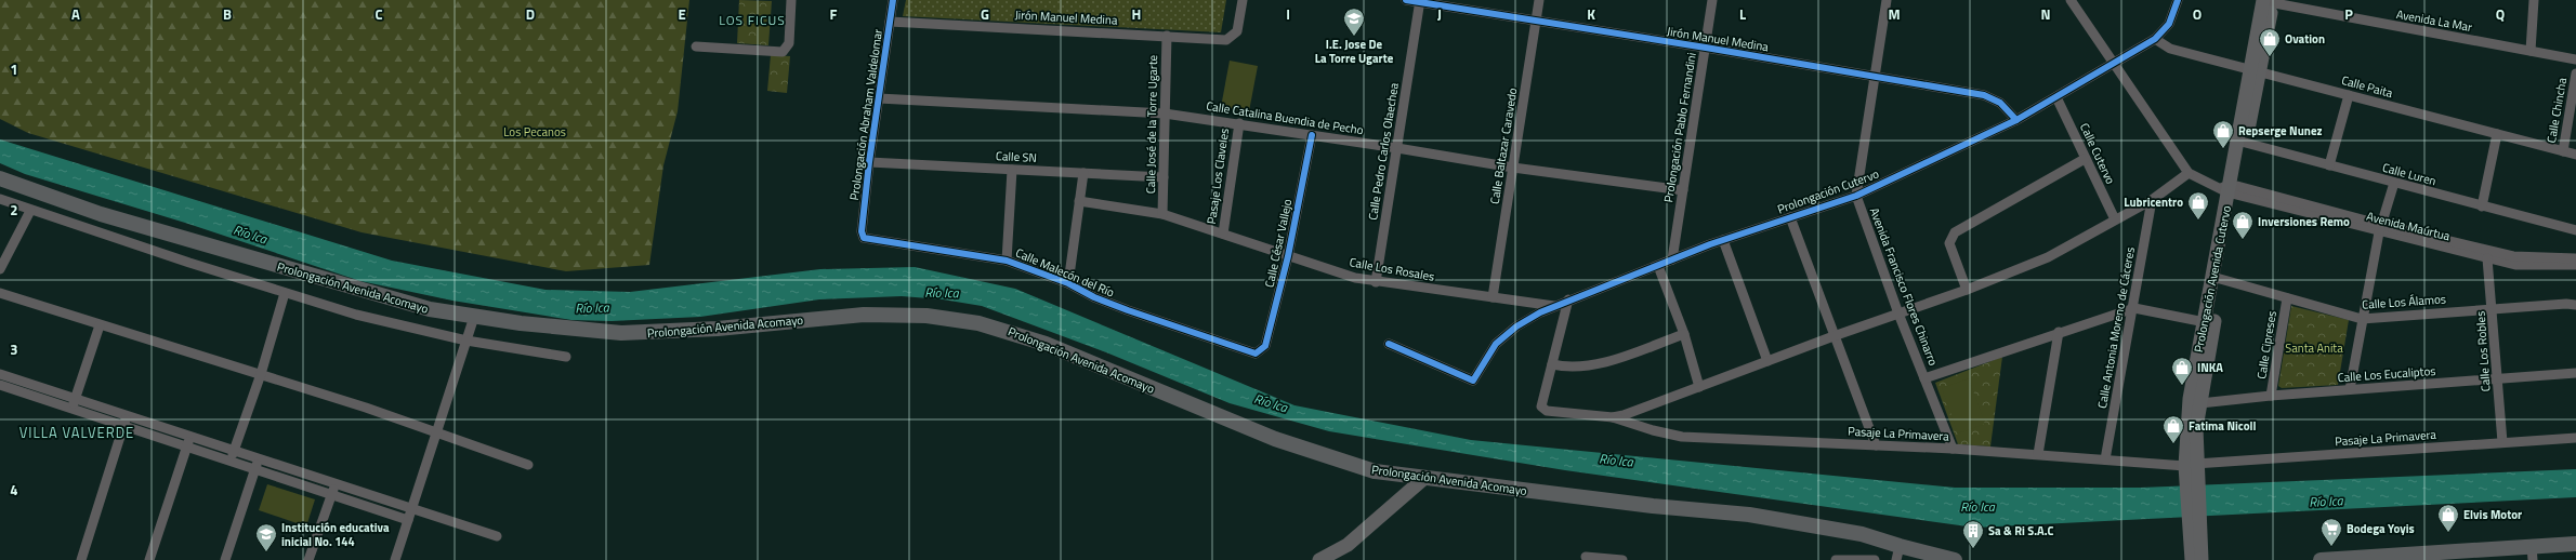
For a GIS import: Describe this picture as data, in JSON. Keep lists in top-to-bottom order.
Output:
{
  "streets": {
    "main road": ["Prolongación Avenida Acomayo"],
    "street": [
      "Jirón Manuel Medina",
      "Avenida La Mar",
      "Calle Paita",
      "Calle Chincha",
      "Prolongación Abraham Valdelomar",
      "Calle Catalina Buendia de Pecho",
      "Calle José de la Torre Ugarte",
      "Prolongación Pablo Fernandini",
      "Calle Baltazar Caravedo",
      "Calle Pedro Carlos Olaechea",
      "Calle Cutervo",
      "Calle SN",
      "Calle Luren",
      "Pasaje Los Claveles",
      "Prolongación Cutervo",
      "Avenida Maúrtua",
      "Calle César Vallejo",
      "Calle Los Rosales",
      "Calle Malecón del Río",
      "Prolongación Avenida Cutervo",
      "Avenida Francisco Flores Chinarro",
      "Calle Los Álamos",
      "Calle Antonia Moreno de Cáceres",
      "Calle Cipreses",
      "Calle Los Robles",
      "Calle Los Eucaliptos",
      "Pasaje La Primavera"
    ]
  },
  "crossings": [
    ["Jirón Manuel Medina", "Prolongación Abraham Valdelomar"],
    ["Jirón Manuel Medina", "Calle José de la Torre Ugarte"],
    ["Jirón Manuel Medina", "Prolongación Pablo Fernandini"],
    ["Jirón Manuel Medina", "Calle Baltazar Caravedo"],
    ["Jirón Manuel Medina", "Calle Pedro Carlos Olaechea"],
    ["Jirón Manuel Medina", "Prolongación Cutervo"],
    ["Jirón Manuel Medina", "Avenida Francisco Flores Chinarro"],
    ["Avenida La Mar", "Prolongación Avenida Cutervo"],
    ["Calle Paita", "Calle Chincha"],
    ["Calle Paita", "Prolongación Cutervo"],
    ["Calle Paita", "Prolongación Avenida Cutervo"],
    ["Prolongación Abraham Valdelomar", "Calle Catalina Buendia de Pecho"],
    ["Prolongación Abraham Valdelomar", "Calle SN"],
    ["Prolongación Abraham Valdelomar", "Calle Malecón del Río"],
    ["Calle Catalina Buendia de Pecho", "Calle José de la Torre Ugarte"],
    ["Calle Catalina Buendia de Pecho", "Prolongación Pablo Fernandini"],
    ["Calle Catalina Buendia de Pecho", "Calle Baltazar Caravedo"],
    ["Calle Catalina Buendia de Pecho", "Calle Pedro Carlos Olaechea"],
    ["Calle Catalina Buendia de Pecho", "Pasaje Los Claveles"],
    ["Calle Catalina Buendia de Pecho", "Calle César Vallejo"],
    ["Calle José de la Torre Ugarte", "Calle SN"],
    ["Calle José de la Torre Ugarte", "Calle Los Rosales"],
    ["Prolongación Pablo Fernandini", "Prolongación Cutervo"],
    ["Calle Baltazar Caravedo", "Calle Los Rosales"],
    ["Calle Pedro Carlos Olaechea", "Calle Los Rosales"],
    ["Calle Cutervo", "Prolongación Cutervo"],
    ["Calle Luren", "Prolongación Avenida Cutervo"],
    ["Pasaje Los Claveles", "Calle Los Rosales"],
    ["Prolongación Cutervo", "Calle Los Rosales"],
    ["Prolongación Cutervo", "Avenida Francisco Flores Chinarro"],
    ["Avenida Maúrtua", "Prolongación Avenida Cutervo"],
    ["Avenida Maúrtua", "Calle Los Robles"],
    ["Calle César Vallejo", "Calle Los Rosales"],
    ["Calle César Vallejo", "Calle Malecón del Río"],
    ["Prolongación Avenida Cutervo", "Calle Los Álamos"],
    ["Prolongación Avenida Cutervo", "Calle Los Eucaliptos"],
    ["Prolongación Avenida Cutervo", "Pasaje La Primavera"],
    ["Avenida Francisco Flores Chinarro", "Pasaje La Primavera"],
    ["Calle Los Álamos", "Calle Cipreses"],
    ["Calle Los Álamos", "Calle Los Robles"],
    ["Calle Antonia Moreno de Cáceres", "Pasaje La Primavera"],
    ["Calle Cipreses", "Calle Los Eucaliptos"],
    ["Calle Los Robles", "Calle Los Eucaliptos"],
    ["Calle Los Robles", "Pasaje La Primavera"]
  ],
  "districts": ["LOS FICUS", "VILLA VALVERDE"],
  "water": ["Río Ica"],
  "parks": ["Los Pecanos", "Santa Anita"],
  "places": {
    "school or university": ["I.E. Jose De La Torre Ugarte", "Institución educativa inicial No. 144"],
    "shop": [
      "Ovation",
      "Repserge Nunez",
      "Lubricentro",
      "Inversiones Remo",
      "INKA",
      "Fatima Nicoll",
      "Elvis Motor"
    ],
    "supermarket": ["Bodega Yoyis"],
    "building": ["Sa & Ri S.A.C"]
  },
  "grid": {
    "columns": [
      "A",
      "B",
      "C",
      "D",
      "E",
      "F",
      "G",
      "H",
      "I",
      "J",
      "K",
      "L",
      "M",
      "N",
      "O",
      "P",
      "Q"
    ],
    "rows": [
      "1",
      "2",
      "3",
      "4"
    ]
  }
}
